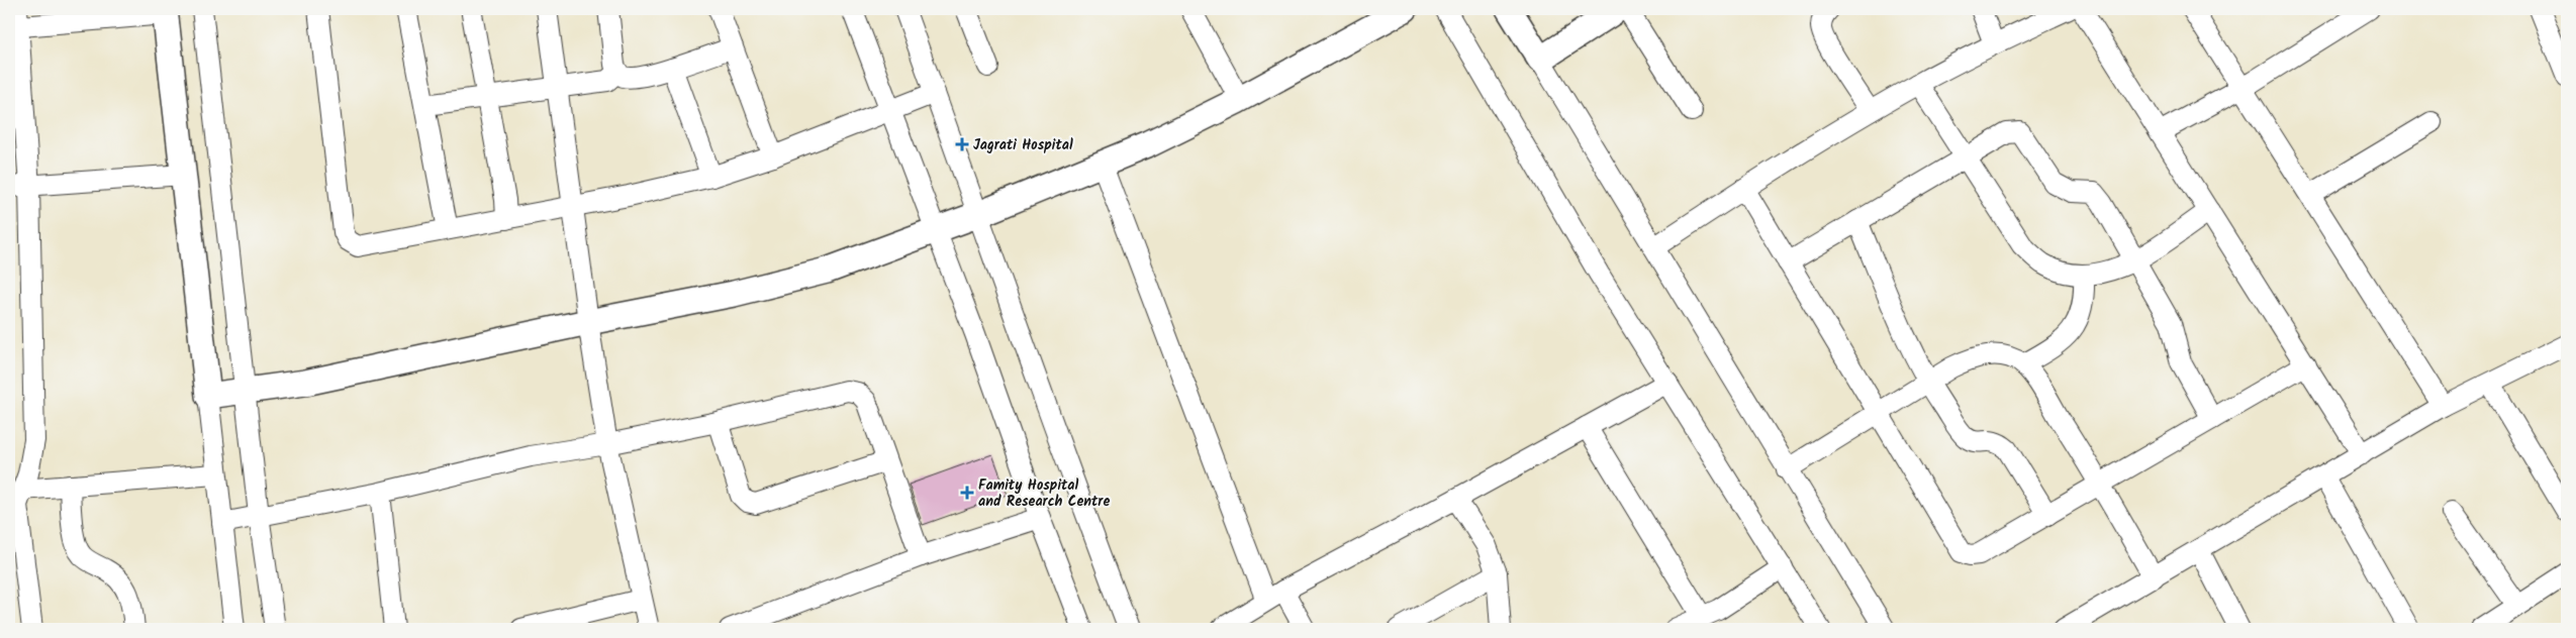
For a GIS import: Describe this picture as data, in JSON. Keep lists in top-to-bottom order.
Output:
{
  "places": {
    "health": ["Jagrati Hospital", "Famity Hospital and Research Centre"]
  }
}
